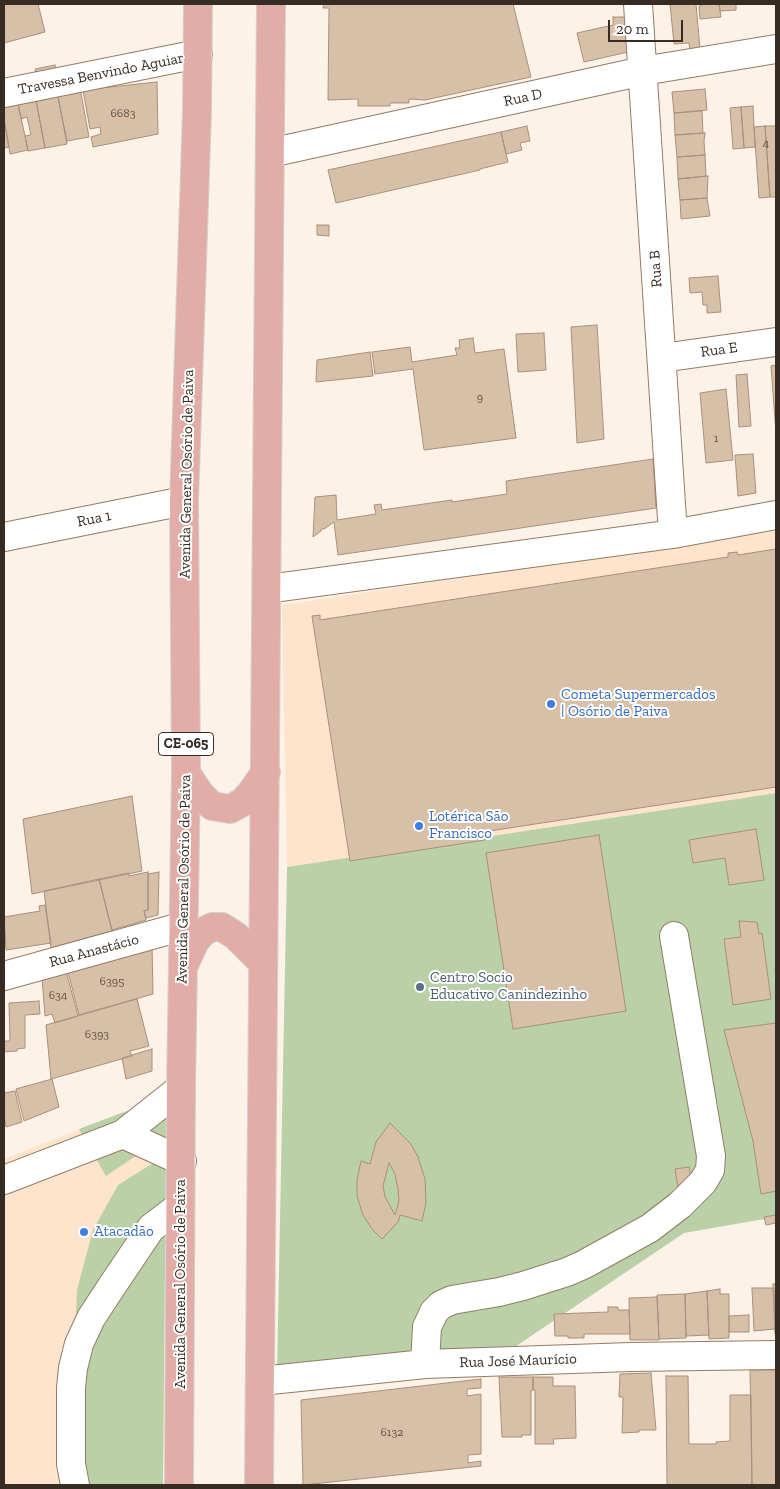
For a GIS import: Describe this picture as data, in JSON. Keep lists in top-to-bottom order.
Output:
{
  "streets": {
    "main road": ["Avenida General Osório de Paiva", "CE-065"],
    "street": [
      "Travessa Benvindo Aguiar",
      "Rua D",
      "Rua B",
      "Rua E",
      "Rua 1",
      "Rua Anastácio",
      "Rua José Maurício"
    ]
  },
  "crossings": [
    ["Travessa Benvindo Aguiar", "Avenida General Osório de Paiva"],
    ["Rua D", "Rua B"],
    ["Rua B", "Rua E"],
    ["Avenida General Osório de Paiva", "Rua 1"],
    ["Avenida General Osório de Paiva", "Rua Anastácio"]
  ],
  "places": [
    "Cometa Supermercados | Osório de Paiva",
    "Lotérica São Francisco",
    "Centro Socio Educativo Canindezinho",
    "Atacadão"
  ],
  "house_numbers": [
    "6683",
    "4",
    "9",
    "1",
    "6395",
    "634",
    "6393",
    "6132"
  ],
  "scale_bar": "20 m"
}
